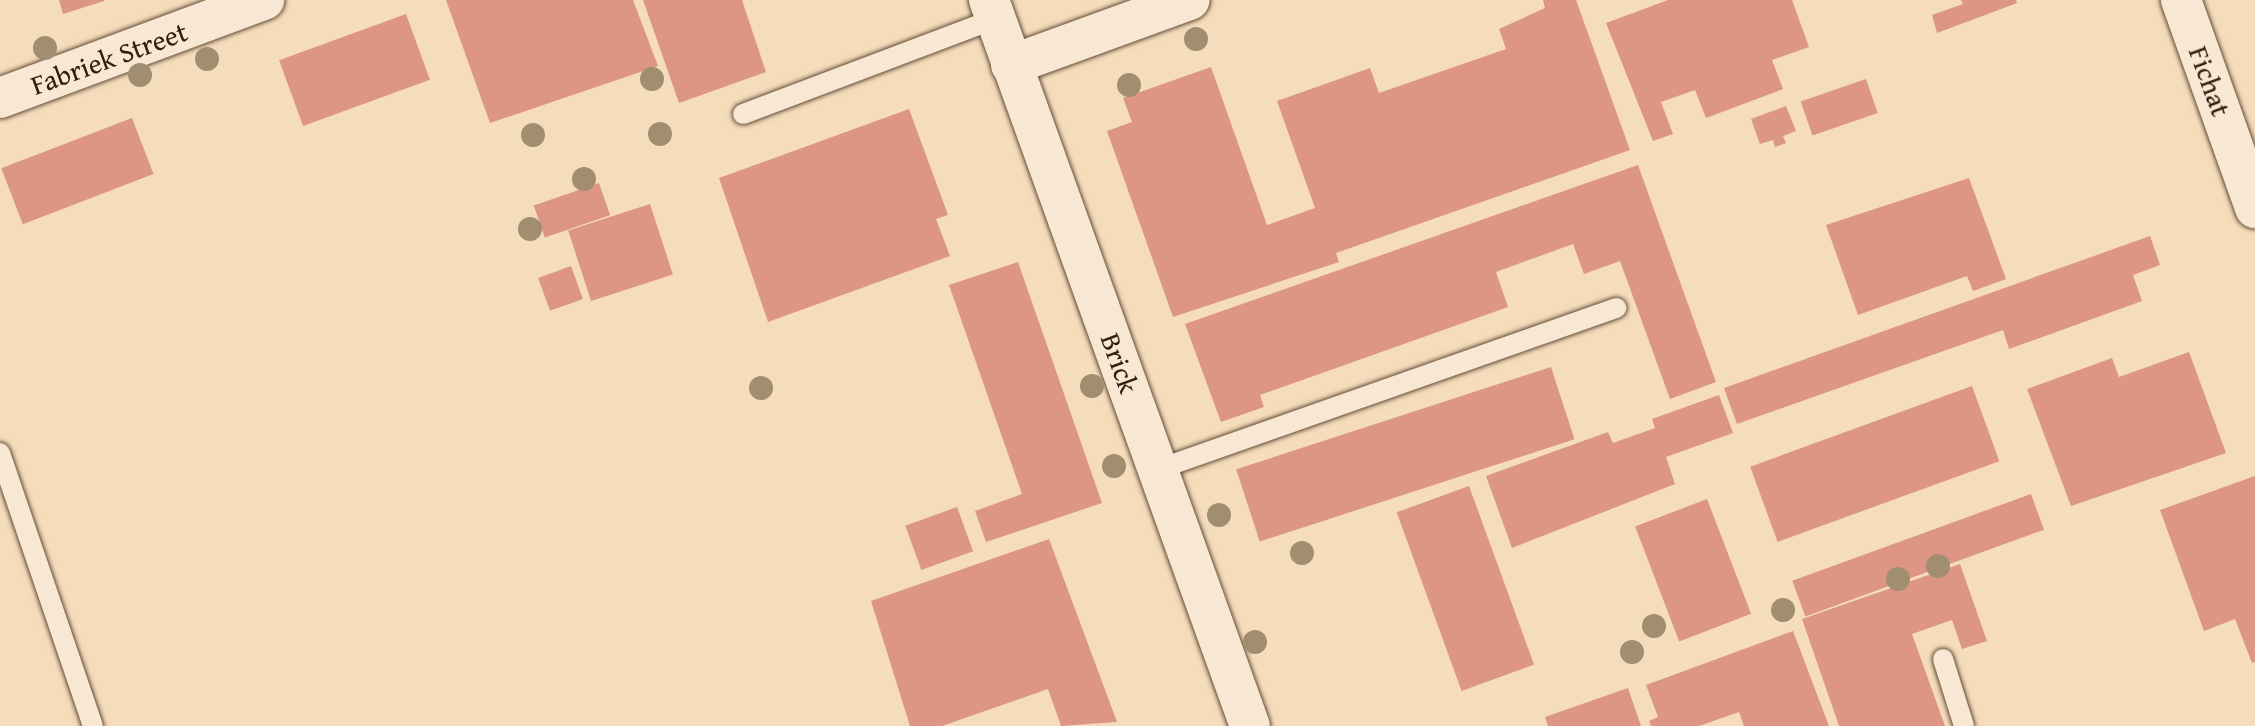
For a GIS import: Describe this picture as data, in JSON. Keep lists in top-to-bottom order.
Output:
{
  "streets": {
    "street": ["Fabriek Street", "Fichat", "Brick"]
  }
}
